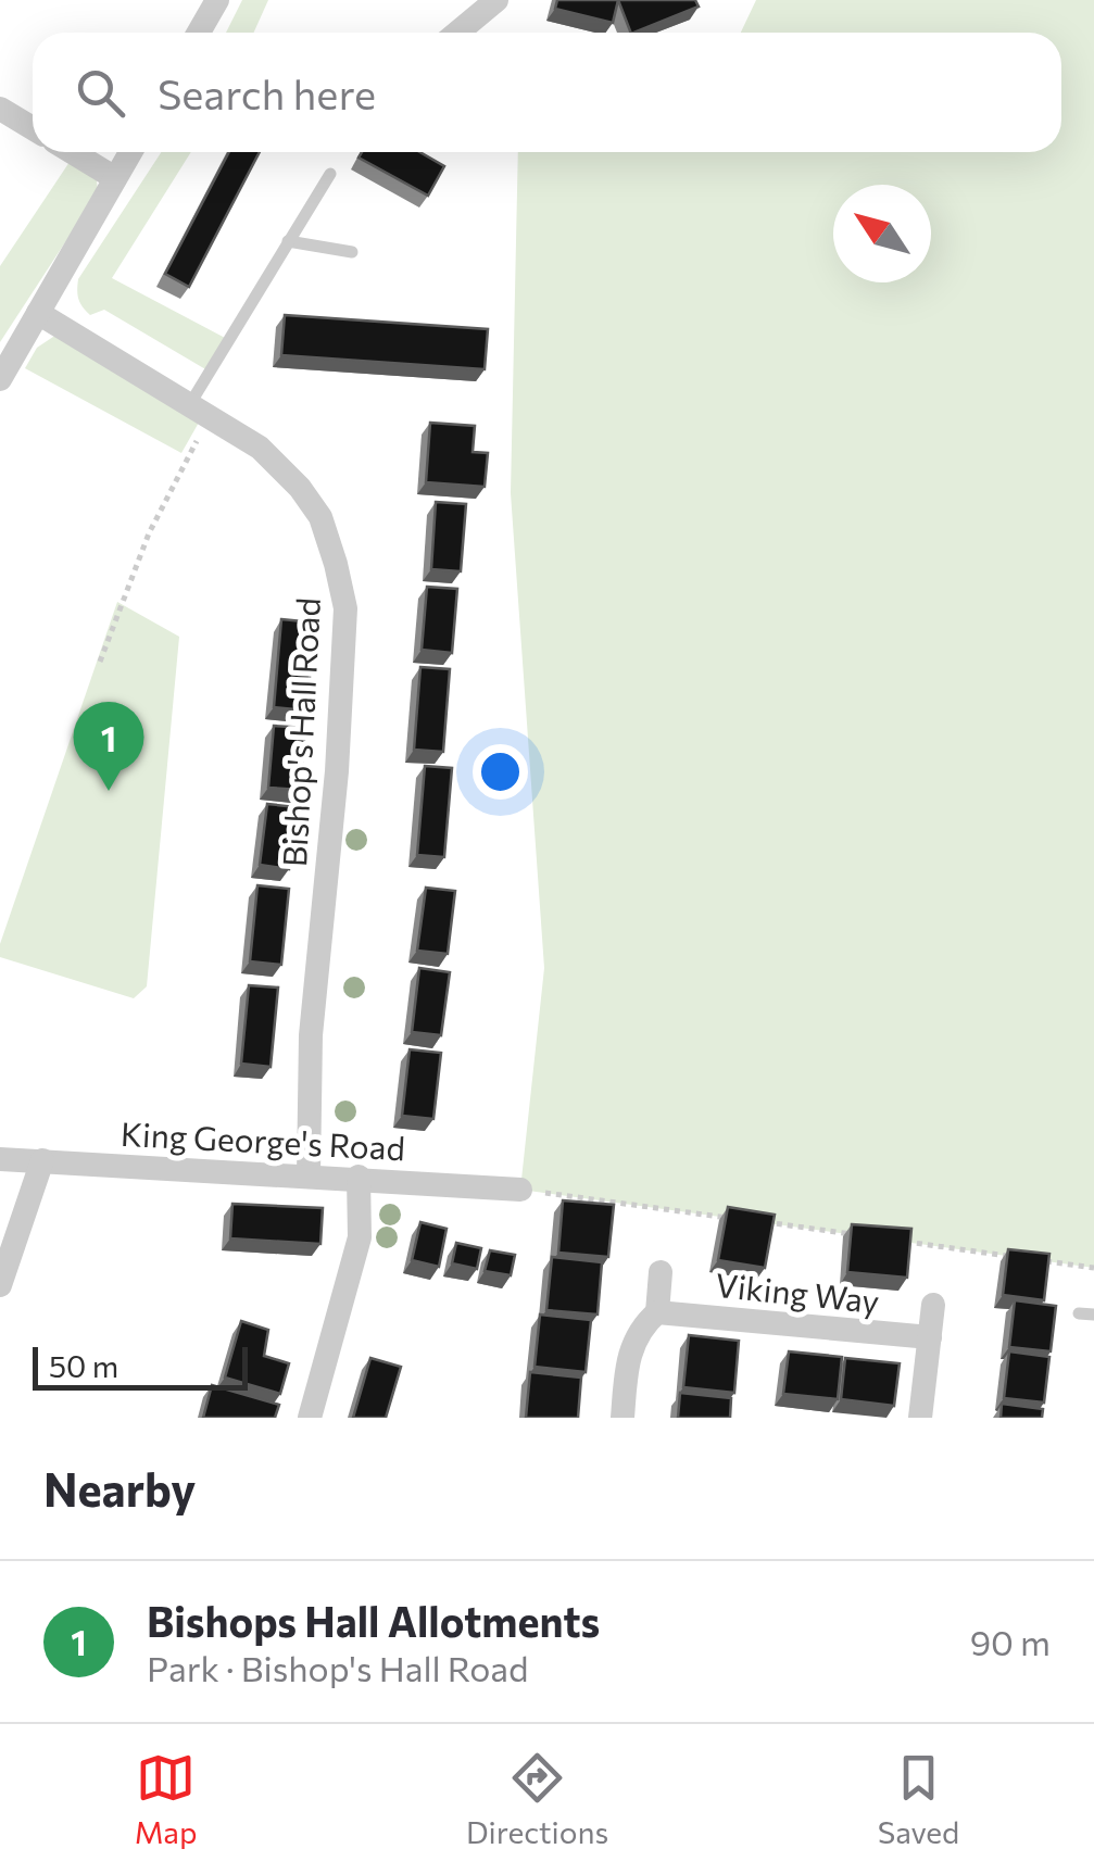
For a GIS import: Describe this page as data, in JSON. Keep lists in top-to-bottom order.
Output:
{
  "streets": {
    "street": ["Bishop's Hall Road", "King George's Road", "Viking Way"]
  },
  "crossings": [
    ["Bishop's Hall Road", "King George's Road"]
  ],
  "scale_bar": "50 m",
  "north": "top left",
  "page": {
    "search": "Search here",
    "pins": "1",
    "scale": "50 m",
    "heading": "Nearby",
    "list": [
      {
        "mark": "1",
        "name": "Bishops Hall Allotments",
        "note": "Park · Bishop's Hall Road",
        "value": "90 m"
      }
    ],
    "nav": ["Map", "Directions", "Saved"]
  }
}
